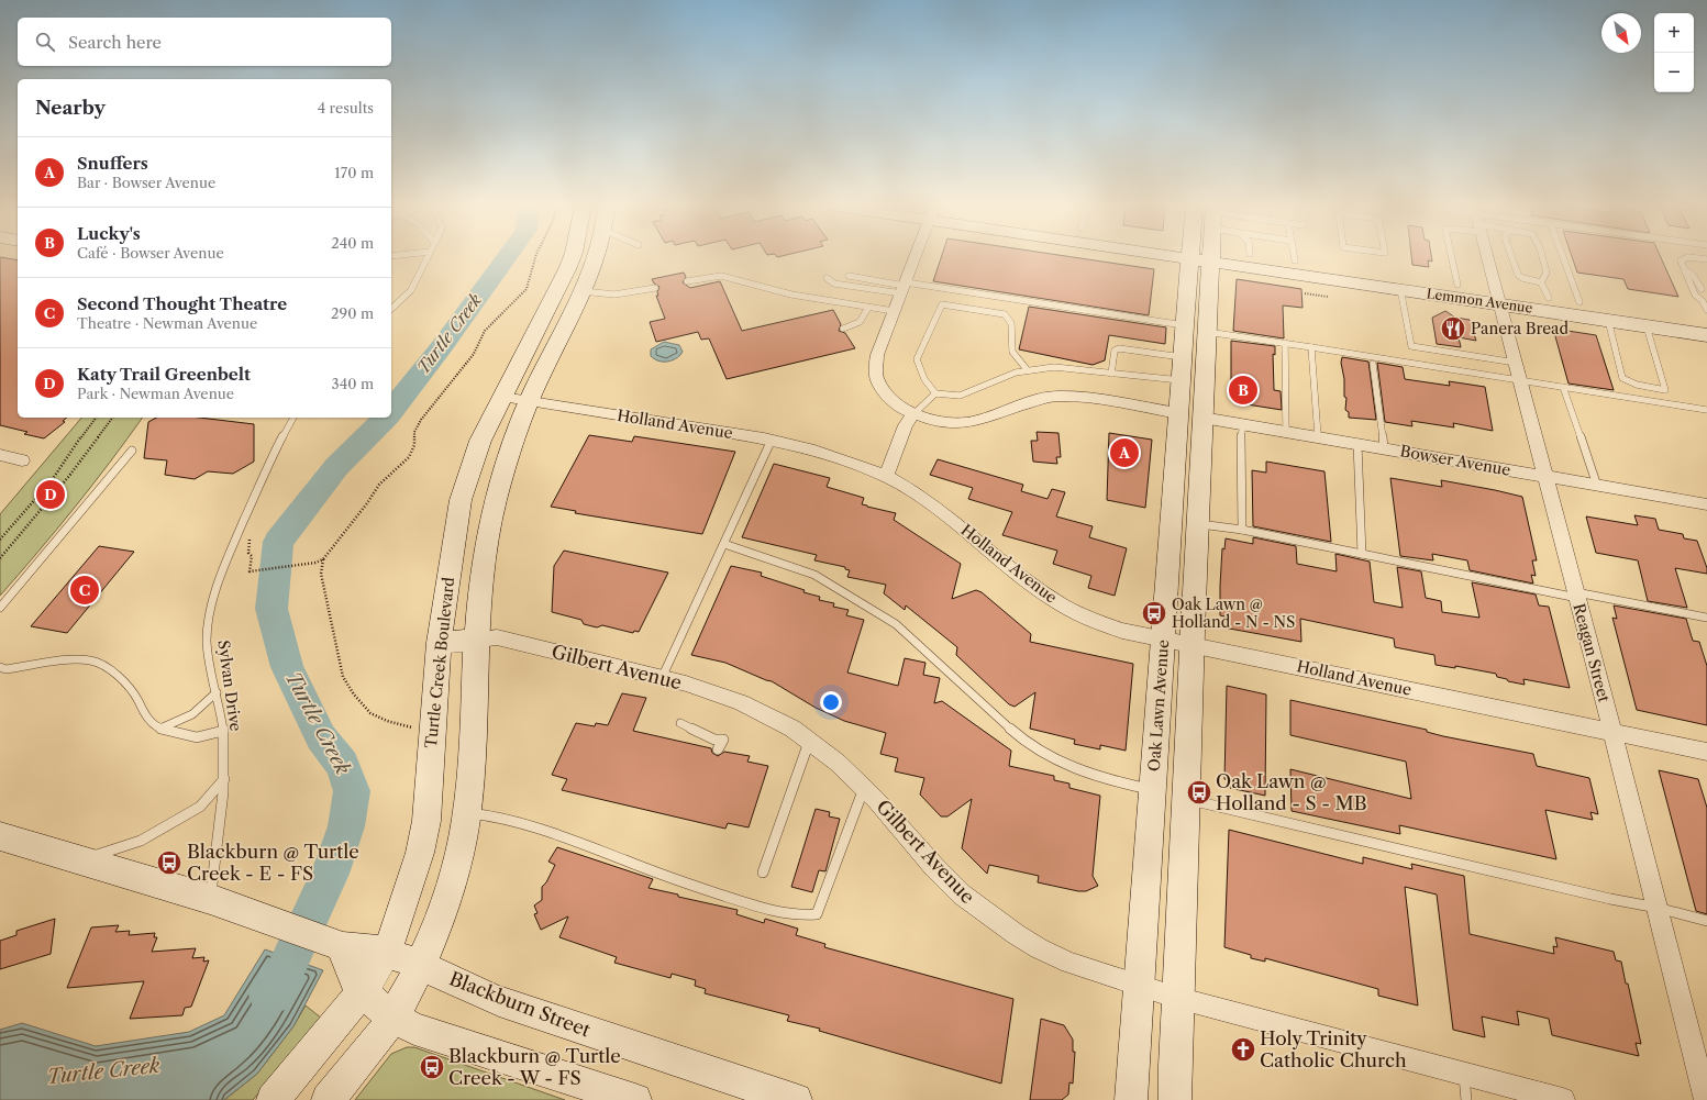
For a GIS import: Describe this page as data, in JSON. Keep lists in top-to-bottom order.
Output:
{
  "streets": {
    "main road": [
      "Lemmon Avenue",
      "Turtle Creek Boulevard",
      "Oak Lawn Avenue",
      "Blackburn Street"
    ],
    "street": [
      "Holland Avenue",
      "Bowser Avenue",
      "Reagan Street",
      "Gilbert Avenue"
    ],
    "lane": ["Sylvan Drive"]
  },
  "crossings": [
    ["Lemmon Avenue", "Reagan Street"],
    ["Holland Avenue", "Reagan Street"],
    ["Holland Avenue", "Turtle Creek Boulevard"],
    ["Holland Avenue", "Oak Lawn Avenue"],
    ["Bowser Avenue", "Reagan Street"],
    ["Bowser Avenue", "Oak Lawn Avenue"],
    ["Turtle Creek Boulevard", "Blackburn Street"],
    ["Gilbert Avenue", "Oak Lawn Avenue"],
    ["Sylvan Drive", "Blackburn Street"]
  ],
  "water": ["Turtle Creek"],
  "places": {
    "restaurant": ["Panera Bread"],
    "bus stop": [
      "Oak Lawn @ Holland - N - NS",
      "Oak Lawn @ Holland - S - MB",
      "Blackburn @ Turtle Creek - E - FS",
      "Blackburn @ Turtle Creek - W - FS"
    ],
    "church": ["Holy Trinity Catholic Church"]
  },
  "north": "bottom right",
  "page": {
    "map_buttons": ["+", "−"],
    "search": "Search here",
    "heading": ["Nearby", "4 results"],
    "list": [
      {
        "mark": "A",
        "name": "Snuffers",
        "note": "Bar · Bowser Avenue",
        "value": "170 m"
      },
      {
        "mark": "B",
        "name": "Lucky's",
        "note": "Café · Bowser Avenue",
        "value": "240 m"
      },
      {
        "mark": "C",
        "name": "Second Thought Theatre",
        "note": "Theatre · Newman Avenue",
        "value": "290 m"
      },
      {
        "mark": "D",
        "name": "Katy Trail Greenbelt",
        "note": "Park · Newman Avenue",
        "value": "340 m"
      }
    ],
    "pins": [
      "B",
      "A",
      "D",
      "C"
    ]
  }
}
